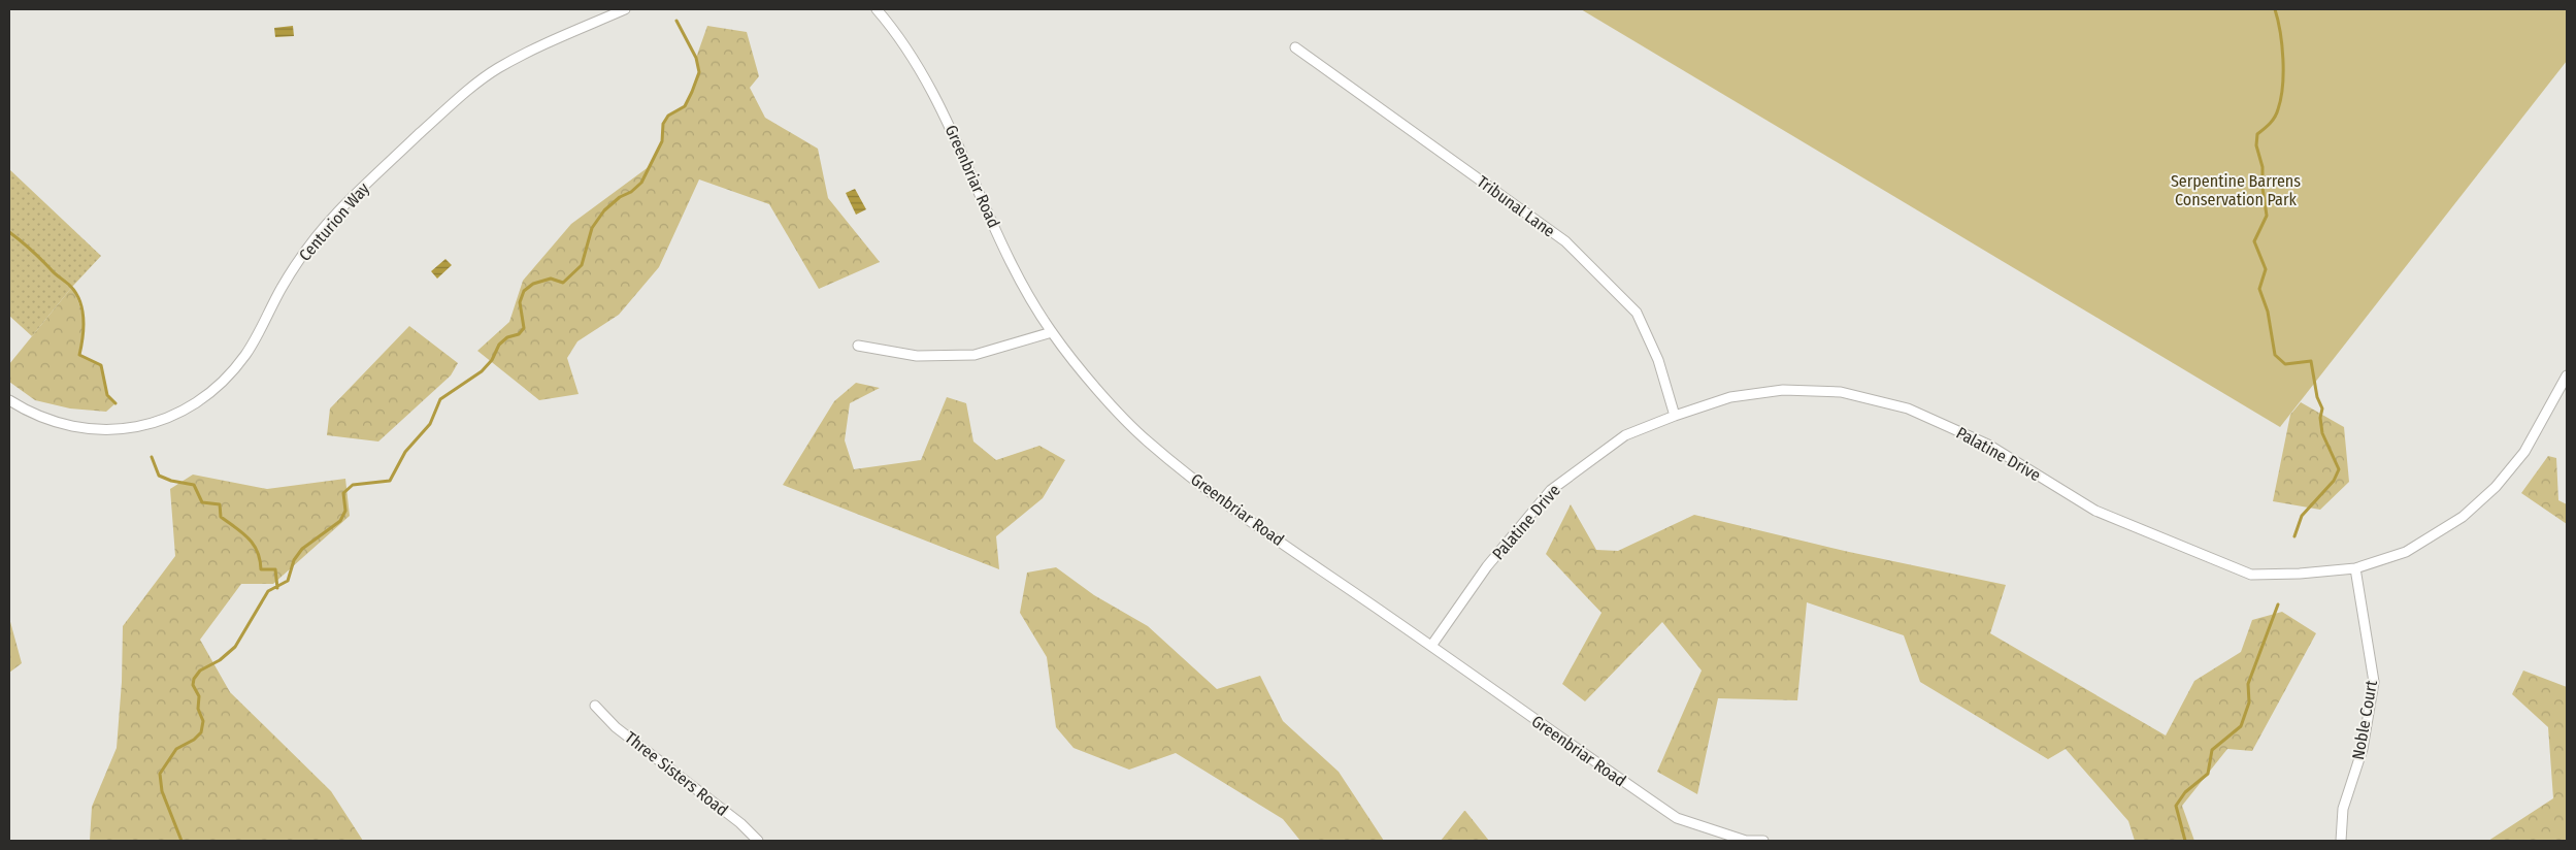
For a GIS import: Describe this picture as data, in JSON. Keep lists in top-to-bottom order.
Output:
{
  "streets": {
    "street": [
      "Greenbriar Road",
      "Tribunal Lane",
      "Centurion Way",
      "Palatine Drive",
      "Noble Court",
      "Three Sisters Road"
    ]
  },
  "crossings": [
    ["Greenbriar Road", "Palatine Drive"],
    ["Tribunal Lane", "Palatine Drive"],
    ["Palatine Drive", "Noble Court"]
  ],
  "parks": ["Serpentine Barrens Conservation Park"]
}
